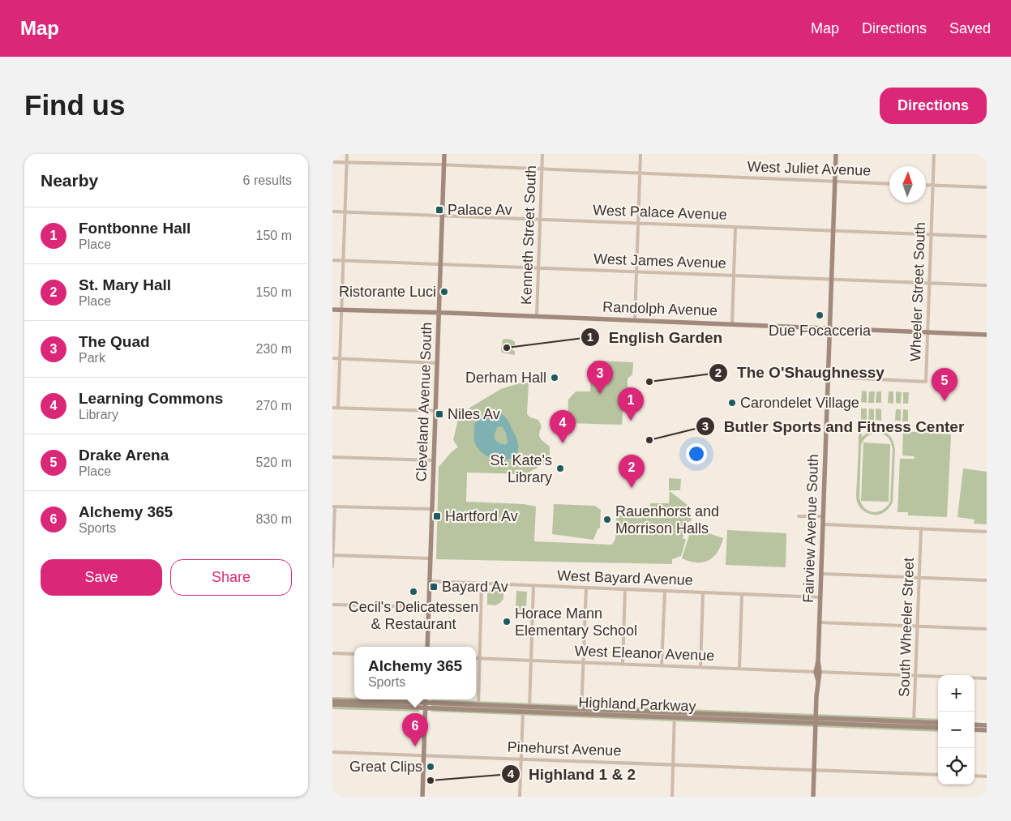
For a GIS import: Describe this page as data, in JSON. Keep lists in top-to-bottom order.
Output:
{
  "streets": {
    "street": [
      "West Juliet Avenue",
      "West Palace Avenue",
      "Kenneth Street South",
      "West James Avenue",
      "Wheeler Street South",
      "Randolph Avenue",
      "Cleveland Avenue South",
      "Fairview Avenue South",
      "West Bayard Avenue",
      "South Wheeler Street",
      "West Eleanor Avenue",
      "Highland Parkway",
      "Pinehurst Avenue"
    ]
  },
  "crossings": [
    ["West Juliet Avenue", "Kenneth Street South"],
    ["West Juliet Avenue", "Cleveland Avenue South"],
    ["West Juliet Avenue", "Fairview Avenue South"],
    ["West Palace Avenue", "Kenneth Street South"],
    ["West Palace Avenue", "Wheeler Street South"],
    ["West Palace Avenue", "Cleveland Avenue South"],
    ["West Palace Avenue", "Fairview Avenue South"],
    ["Kenneth Street South", "West James Avenue"],
    ["Kenneth Street South", "Randolph Avenue"],
    ["West James Avenue", "Wheeler Street South"],
    ["West James Avenue", "Cleveland Avenue South"],
    ["West James Avenue", "Fairview Avenue South"],
    ["Wheeler Street South", "Randolph Avenue"],
    ["Wheeler Street South", "Fairview Avenue South"],
    ["Randolph Avenue", "Cleveland Avenue South"],
    ["Randolph Avenue", "Fairview Avenue South"],
    ["Cleveland Avenue South", "West Bayard Avenue"],
    ["Fairview Avenue South", "West Bayard Avenue"],
    ["Fairview Avenue South", "West Eleanor Avenue"],
    ["Fairview Avenue South", "Highland Parkway"],
    ["Fairview Avenue South", "Pinehurst Avenue"],
    ["South Wheeler Street", "West Eleanor Avenue"],
    ["South Wheeler Street", "Highland Parkway"]
  ],
  "places": {
    "transit": [
      "Palace Av",
      "Niles Av",
      "Hartford Av",
      "Bayard Av"
    ],
    "other": [
      "Ristorante Luci",
      "Due Focacceria",
      "English Garden",
      "Derham Hall",
      "The O'Shaughnessy",
      "Carondelet Village",
      "Butler Sports and Fitness Center",
      "St. Kate's Library",
      "Rauenhorst and Morrison Halls",
      "Cecil's Delicatessen & Restaurant",
      "Horace Mann Elementary School",
      "Great Clips",
      "Highland 1 & 2"
    ]
  },
  "north": "top",
  "page": {
    "header": "Map",
    "nav": ["Map", "Directions", "Saved"],
    "buttons": [
      "Directions",
      ["Save", "Share"]
    ],
    "title": "Find us",
    "heading": ["Nearby", "6 results"],
    "list": [
      {
        "mark": "1",
        "name": "Fontbonne Hall",
        "note": "Place",
        "value": "150 m"
      },
      {
        "mark": "2",
        "name": "St. Mary Hall",
        "note": "Place",
        "value": "150 m"
      },
      {
        "mark": "3",
        "name": "The Quad",
        "note": "Park",
        "value": "230 m"
      },
      {
        "mark": "4",
        "name": "Learning Commons",
        "note": "Library",
        "value": "270 m"
      },
      {
        "mark": "5",
        "name": "Drake Arena",
        "note": "Place",
        "value": "520 m"
      },
      {
        "mark": "6",
        "name": "Alchemy 365",
        "note": "Sports",
        "value": "830 m"
      }
    ],
    "pins": [
      "3",
      "5",
      "1",
      "4",
      "2",
      "6"
    ],
    "popup": ["Alchemy 365", "Sports"],
    "map_buttons": ["+", "−"]
  }
}
